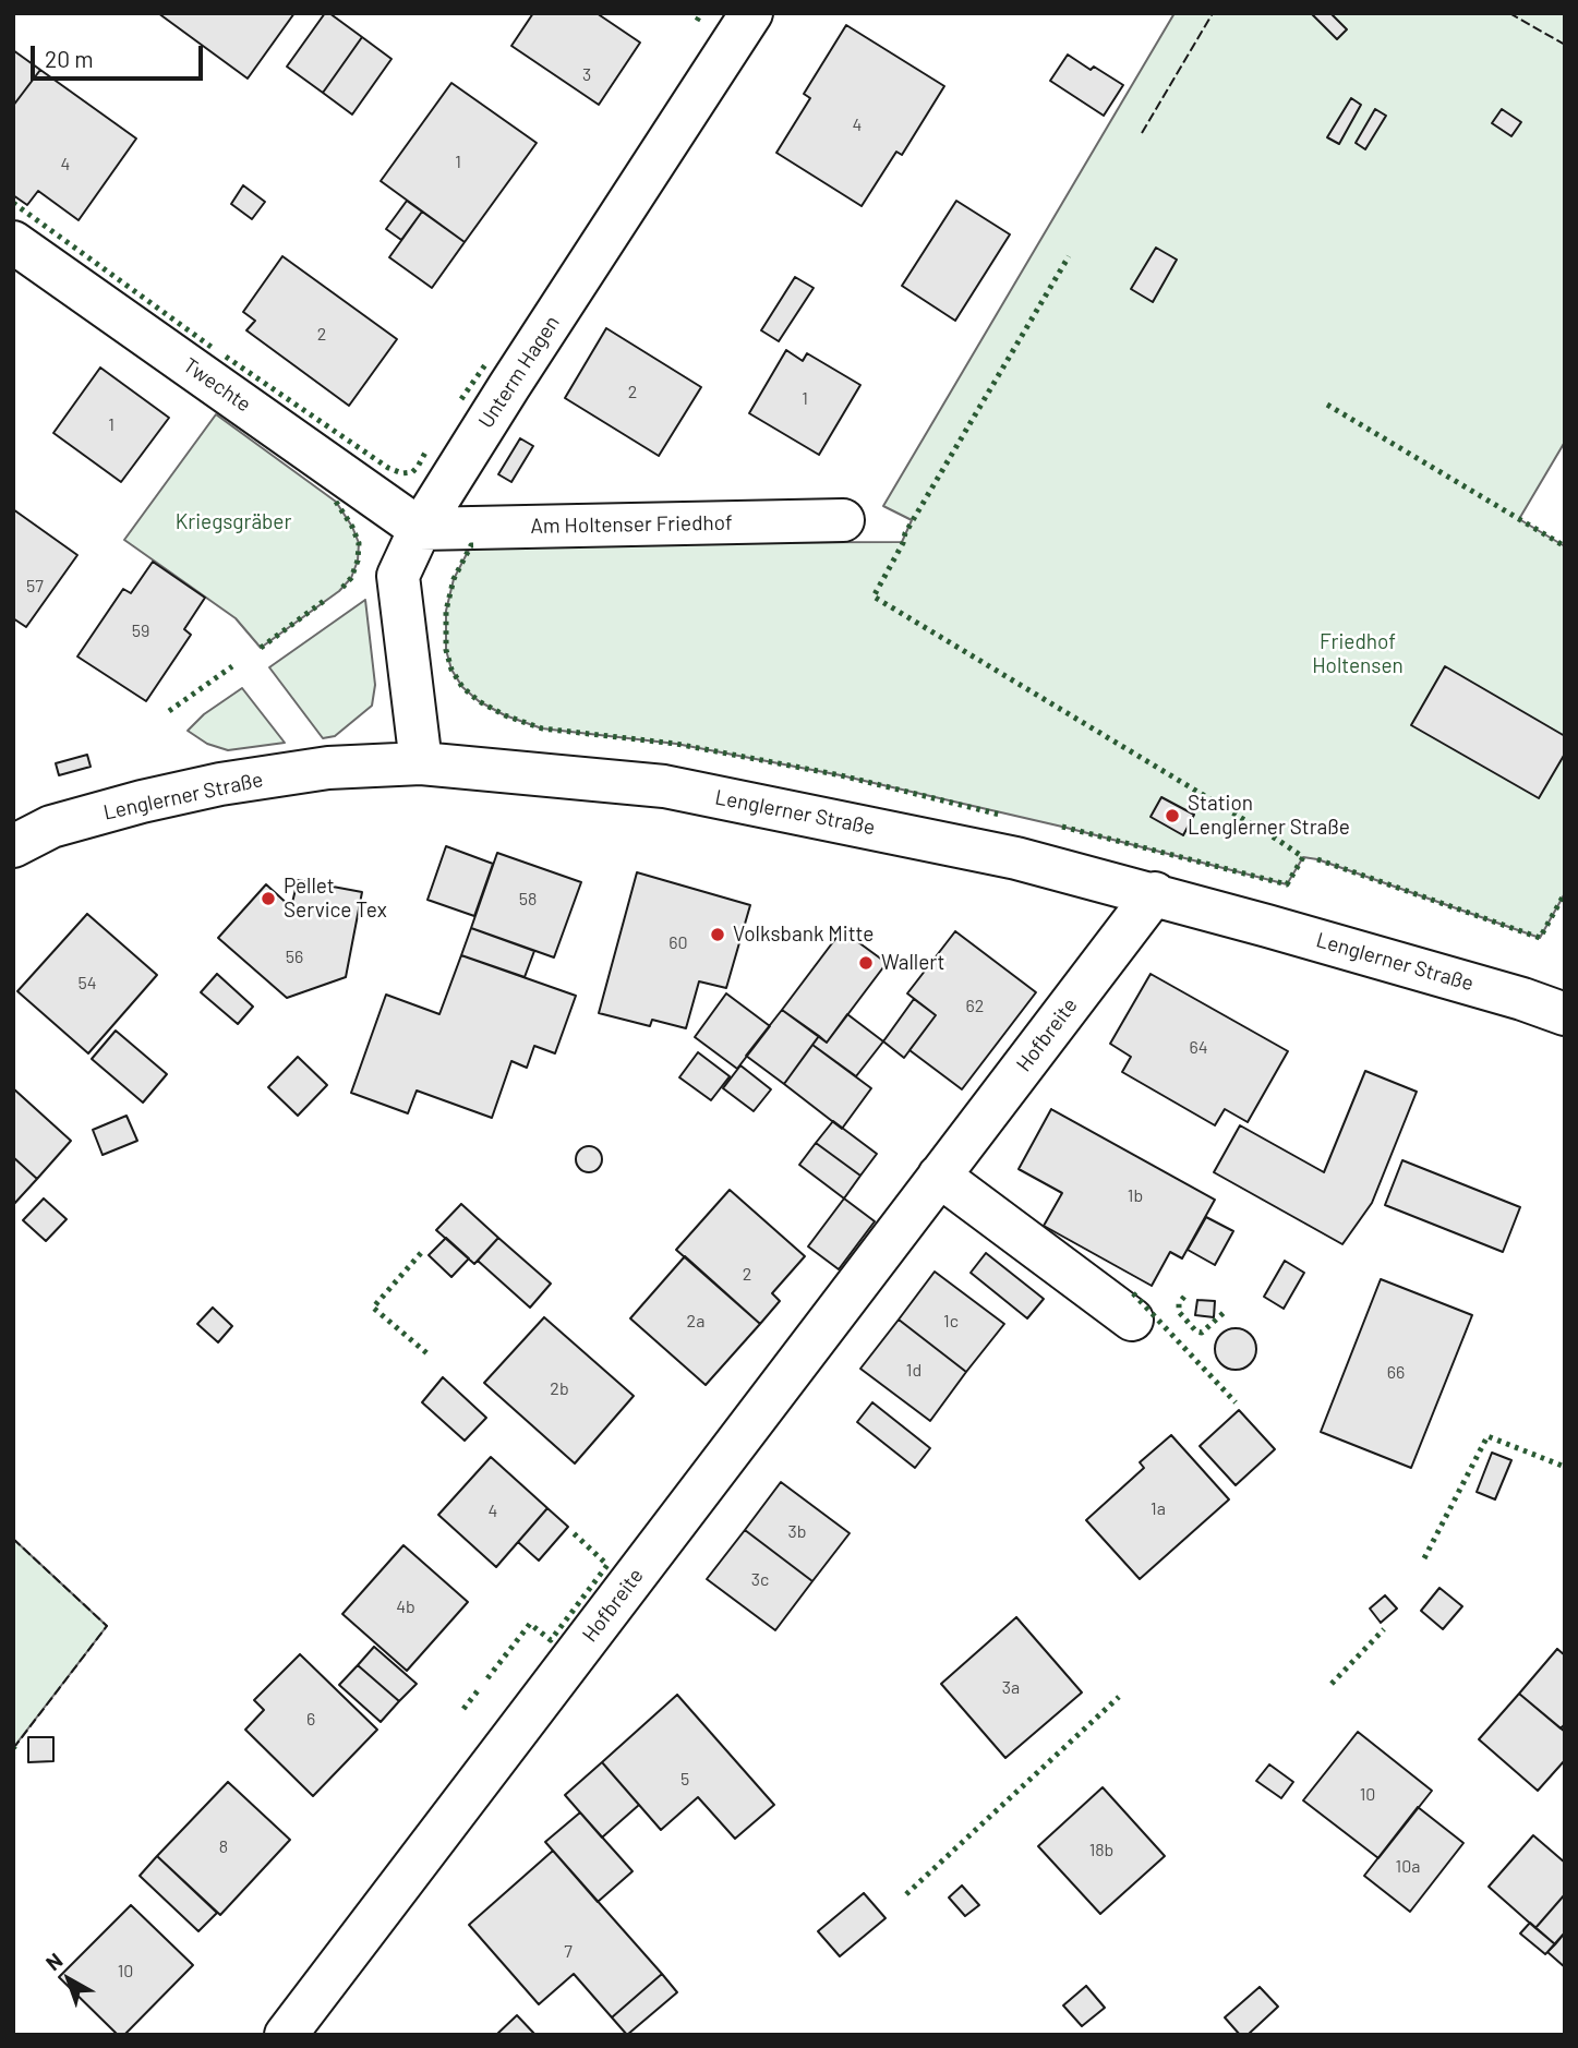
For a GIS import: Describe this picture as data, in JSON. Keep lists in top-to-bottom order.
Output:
{
  "streets": {
    "street": [
      "Unterm Hagen",
      "Twechte",
      "Am Holtenser Friedhof",
      "Lenglerner Straße",
      "Hofbreite"
    ]
  },
  "crossings": [
    ["Unterm Hagen", "Twechte"],
    ["Unterm Hagen", "Am Holtenser Friedhof"],
    ["Unterm Hagen", "Lenglerner Straße"],
    ["Twechte", "Am Holtenser Friedhof"],
    ["Lenglerner Straße", "Hofbreite"]
  ],
  "parks": ["Kriegsgräber", "Friedhof Holtensen"],
  "places": [
    "Station Lenglerner Straße",
    "Pellet Service Tex",
    "Volksbank Mitte",
    "Wallert"
  ],
  "house_numbers": [
    "3",
    "4",
    "1",
    "4",
    "2",
    "2",
    "1",
    "1",
    "57",
    "59",
    "58",
    "60",
    "56",
    "54",
    "62",
    "64",
    "1b",
    "2",
    "2a",
    "1c",
    "1d",
    "66",
    "2b",
    "1a",
    "4",
    "3b",
    "3c",
    "4b",
    "3a",
    "6",
    "5",
    "10",
    "8",
    "18b",
    "10a",
    "7",
    "10"
  ],
  "scale_bar": "20 m",
  "north": "top left"
}
